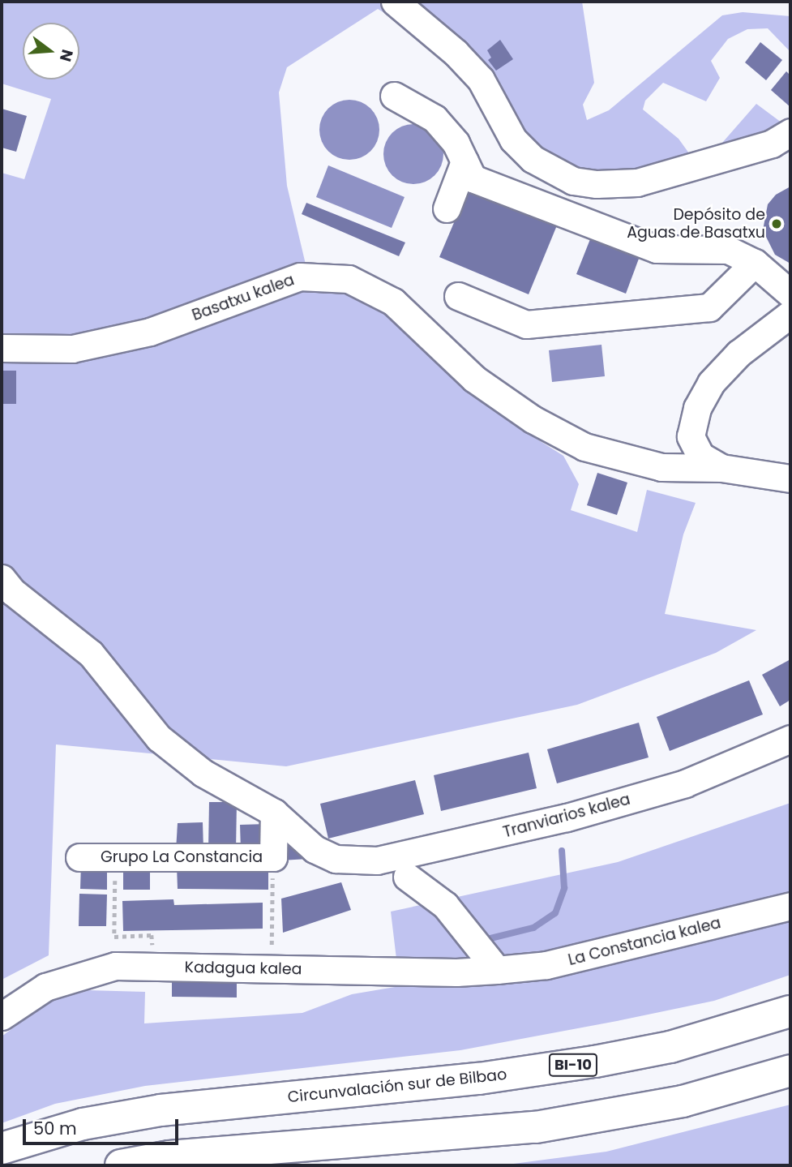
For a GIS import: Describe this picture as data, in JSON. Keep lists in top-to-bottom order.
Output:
{
  "streets": {
    "highway": ["BI-10", "Circunvalación sur de Bilbao"],
    "street": [
      "Basatxu kalea",
      "Tranviarios kalea",
      "Grupo La Constancia",
      "La Constancia kalea",
      "Kadagua kalea"
    ]
  },
  "crossings": [
    ["Tranviarios kalea", "Grupo La Constancia"],
    ["La Constancia kalea", "Kadagua kalea"]
  ],
  "places": ["Depósito de Aguas de Basatxu"],
  "scale_bar": "50 m",
  "north": "right"
}
